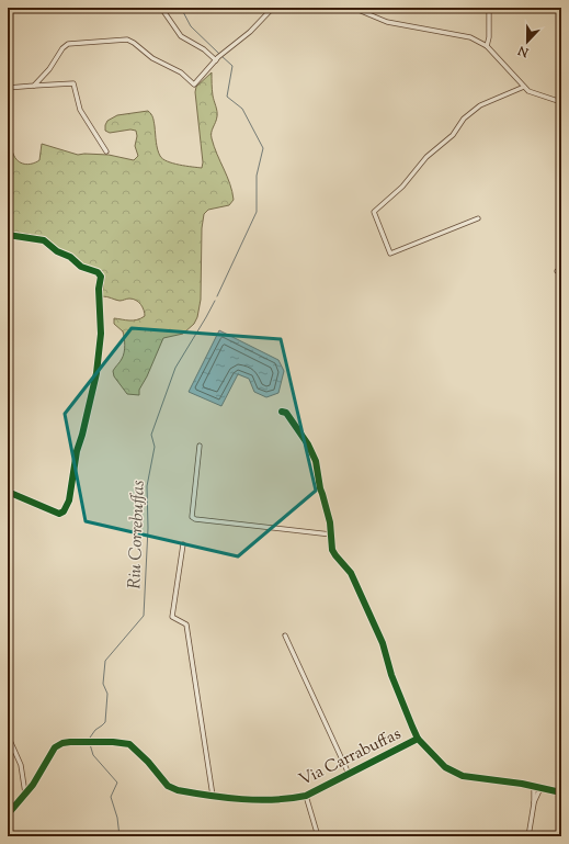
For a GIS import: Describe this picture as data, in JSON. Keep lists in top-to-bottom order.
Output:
{
  "streets": {
    "street": ["Via Carrabuffas"]
  },
  "water": ["Riu Correbuffas"],
  "north": "bottom"
}
